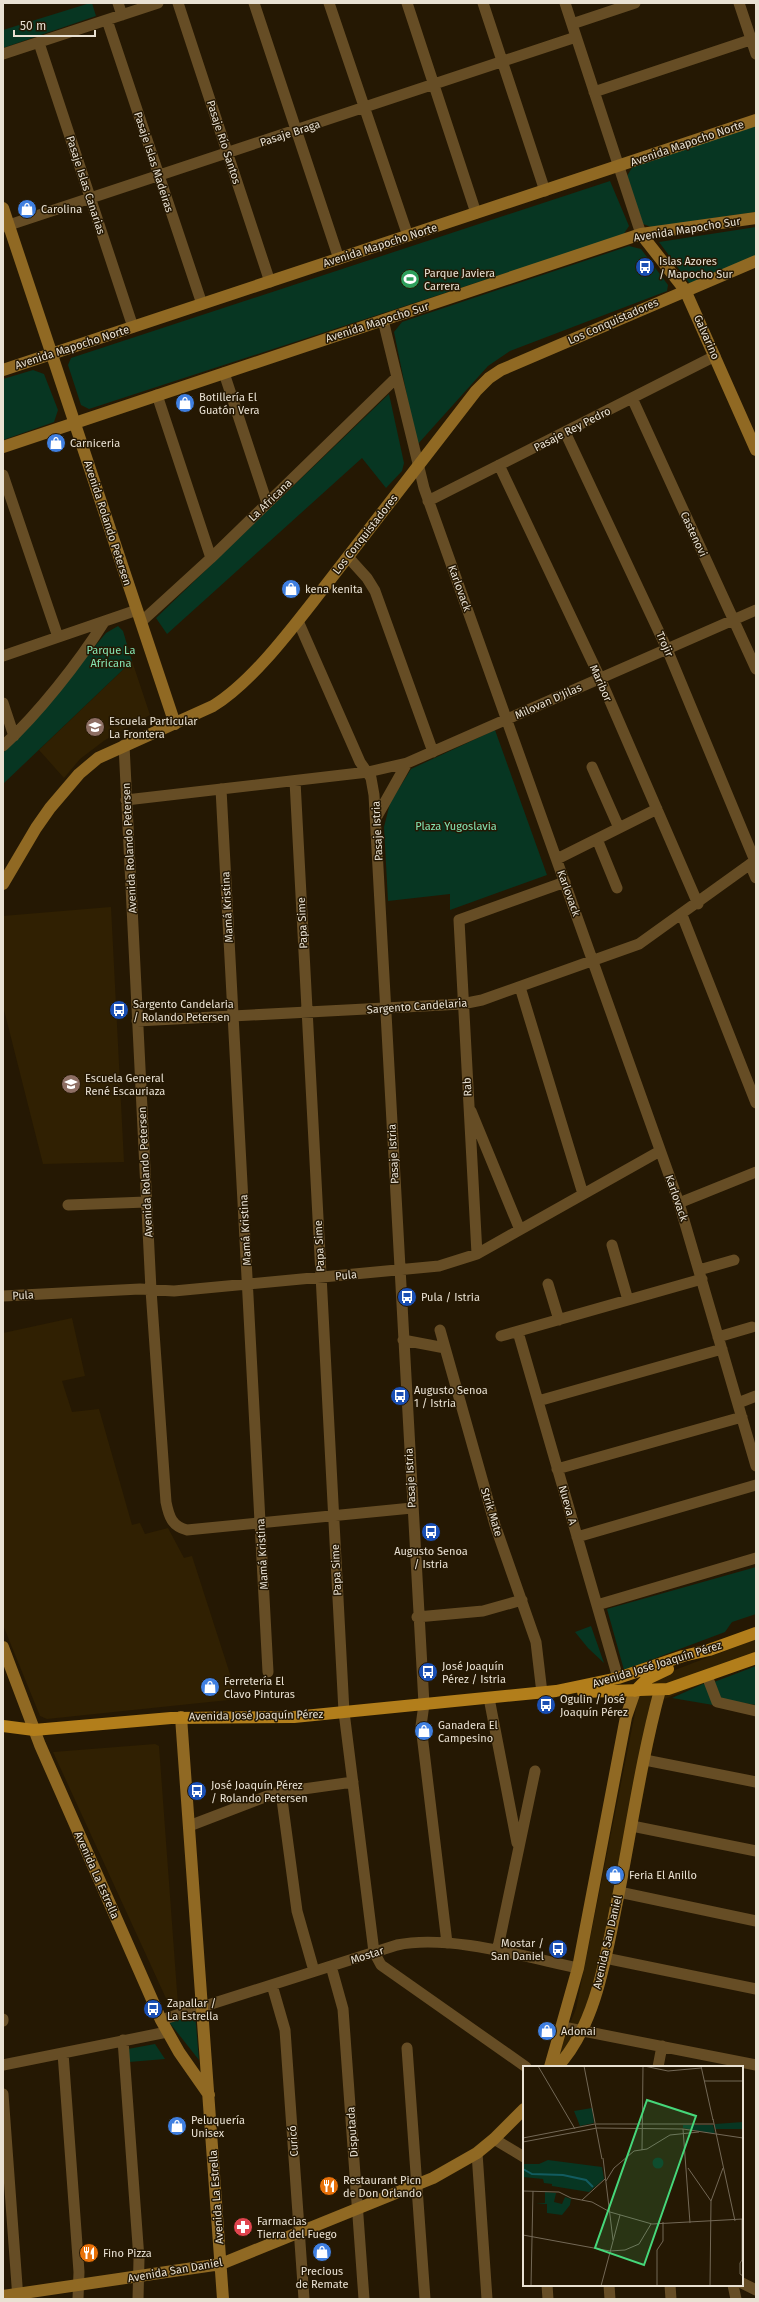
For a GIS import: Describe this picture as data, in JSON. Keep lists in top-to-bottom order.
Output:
{
  "streets": {
    "main road": ["Avenida José Joaquín Pérez"],
    "street": [
      "Pasaje Braga",
      "Pasaje Río Santos",
      "Avenida Mapocho Norte",
      "Pasaje Islas Madeiras",
      "Pasaje Islas Canarias",
      "Avenida Mapocho Sur",
      "Los Conquistadores",
      "Galvarino",
      "Pasaje Rey Pedro",
      "La Africana",
      "Avenida Rolando Petersen",
      "Castenovi",
      "Karlovack",
      "Trojir",
      "Maribor",
      "Milovan D'Jilas",
      "Pasaje Istria",
      "Mamá Kristina",
      "Papa Sime",
      "Sargento Candelaria",
      "Rab",
      "Pula",
      "Nueva A",
      "Strik Mate",
      "Avenida La Estrella",
      "Avenida San Daniel",
      "Mostar",
      "Disputada",
      "Curicó"
    ]
  },
  "crossings": [
    ["Pasaje Braga", "Pasaje Río Santos"],
    ["Pasaje Braga", "Pasaje Islas Madeiras"],
    ["Pasaje Braga", "Pasaje Islas Canarias"],
    ["Pasaje Braga", "Avenida Rolando Petersen"],
    ["Pasaje Río Santos", "Avenida Mapocho Norte"],
    ["Avenida Mapocho Norte", "Pasaje Islas Madeiras"],
    ["Avenida Mapocho Norte", "Pasaje Islas Canarias"],
    ["Avenida Mapocho Norte", "Avenida Rolando Petersen"],
    ["Avenida Mapocho Sur", "Galvarino"],
    ["Avenida Mapocho Sur", "Avenida Rolando Petersen"],
    ["Avenida Mapocho Sur", "Karlovack"],
    ["Los Conquistadores", "Galvarino"],
    ["Los Conquistadores", "Avenida Rolando Petersen"],
    ["Los Conquistadores", "Karlovack"],
    ["Los Conquistadores", "Pasaje Istria"],
    ["Galvarino", "Pasaje Rey Pedro"],
    ["Pasaje Rey Pedro", "Castenovi"],
    ["Pasaje Rey Pedro", "Karlovack"],
    ["Pasaje Rey Pedro", "Trojir"],
    ["Pasaje Rey Pedro", "Maribor"],
    ["La Africana", "Avenida Rolando Petersen"],
    ["La Africana", "Karlovack"],
    ["Avenida Rolando Petersen", "Milovan D'Jilas"],
    ["Avenida Rolando Petersen", "Pasaje Istria"],
    ["Avenida Rolando Petersen", "Mamá Kristina"],
    ["Avenida Rolando Petersen", "Papa Sime"],
    ["Avenida Rolando Petersen", "Sargento Candelaria"],
    ["Avenida Rolando Petersen", "Pula"],
    ["Castenovi", "Milovan D'Jilas"],
    ["Karlovack", "Milovan D'Jilas"],
    ["Karlovack", "Sargento Candelaria"],
    ["Karlovack", "Rab"],
    ["Karlovack", "Pula"],
    ["Trojir", "Milovan D'Jilas"],
    ["Trojir", "Sargento Candelaria"],
    ["Maribor", "Milovan D'Jilas"],
    ["Maribor", "Sargento Candelaria"],
    ["Milovan D'Jilas", "Pasaje Istria"],
    ["Milovan D'Jilas", "Mamá Kristina"],
    ["Milovan D'Jilas", "Papa Sime"],
    ["Pasaje Istria", "Sargento Candelaria"],
    ["Pasaje Istria", "Pula"],
    ["Pasaje Istria", "Avenida José Joaquín Pérez"],
    ["Pasaje Istria", "Mostar"],
    ["Mamá Kristina", "Sargento Candelaria"],
    ["Mamá Kristina", "Pula"],
    ["Papa Sime", "Sargento Candelaria"],
    ["Papa Sime", "Pula"],
    ["Papa Sime", "Avenida José Joaquín Pérez"],
    ["Papa Sime", "Mostar"],
    ["Sargento Candelaria", "Rab"],
    ["Rab", "Pula"],
    ["Nueva A", "Avenida José Joaquín Pérez"],
    ["Strik Mate", "Avenida José Joaquín Pérez"],
    ["Avenida José Joaquín Pérez", "Avenida La Estrella"],
    ["Avenida José Joaquín Pérez", "Avenida San Daniel"],
    ["Avenida La Estrella", "Avenida San Daniel"],
    ["Avenida La Estrella", "Mostar"],
    ["Avenida San Daniel", "Mostar"],
    ["Avenida San Daniel", "Disputada"],
    ["Avenida San Daniel", "Curicó"],
    ["Mostar", "Disputada"],
    ["Mostar", "Curicó"]
  ],
  "parks": ["Parque La Africana", "Plaza Yugoslavia"],
  "places": {
    "shop": [
      "Carolina",
      "Botillería El Guatón Vera",
      "Carniceria",
      "kena kenita",
      "Ferretería El Clavo Pinturas",
      "Ganadera El Campesino",
      "Feria El Anillo",
      "Adonai",
      "Peluquería Unisex",
      "Precious de Remate"
    ],
    "bus stop": [
      "Islas Azores / Mapocho Sur",
      "Sargento Candelaria / Rolando Petersen",
      "Pula / Istria",
      "Augusto Senoa 1 / Istria",
      "Augusto Senoa / Istria",
      "José Joaquín Pérez / Istria",
      "Ogulin / José Joaquín Pérez",
      "José Joaquín Pérez / Rolando Petersen",
      "Mostar / San Daniel",
      "Zapallar / La Estrella"
    ],
    "sports": ["Parque Javiera Carrera"],
    "school or university": ["Escuela Particular La Frontera", "Escuela General René Escauriaza"],
    "restaurant": ["Restaurant Picn de Don Orlando", "Fino Pizza"],
    "pharmacy": ["Farmacias Tierra del Fuego"]
  },
  "scale_bar": "50 m"
}
